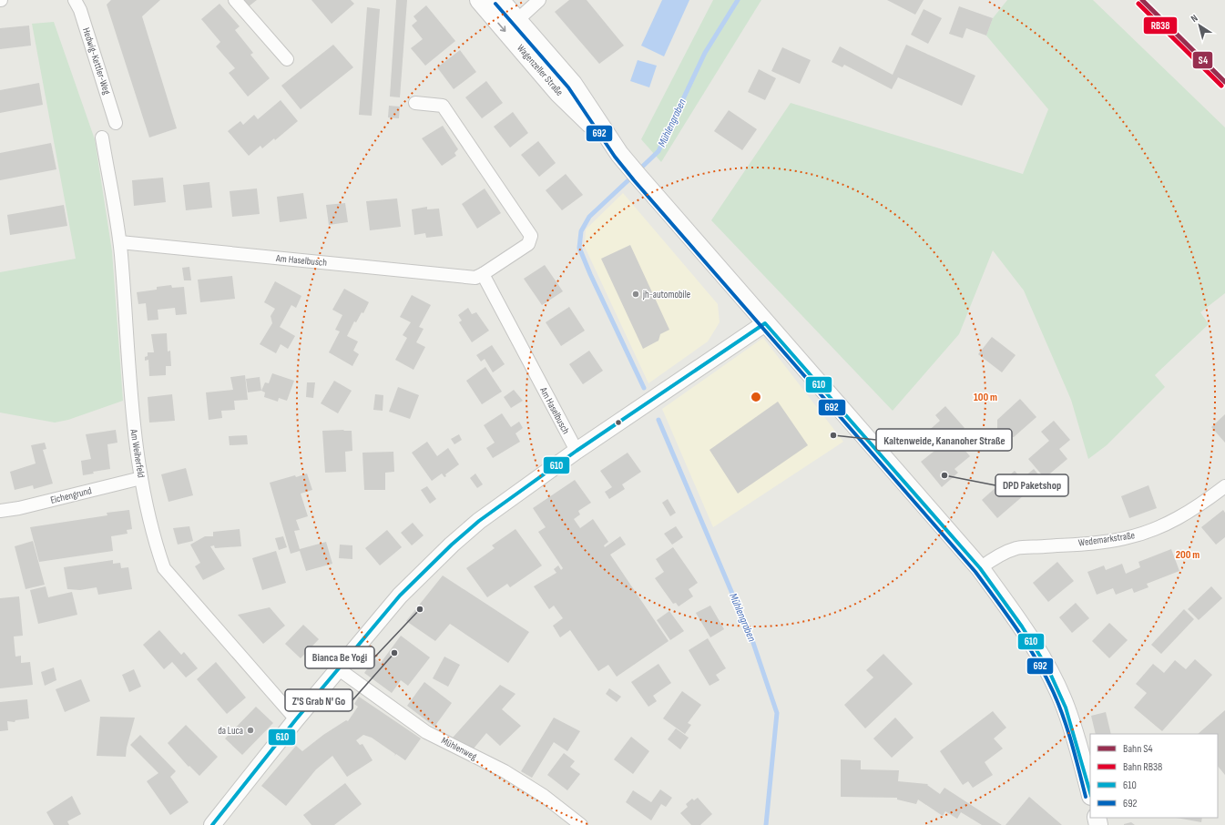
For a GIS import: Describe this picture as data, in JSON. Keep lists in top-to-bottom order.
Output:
{
  "streets": {
    "main road": ["Wagenzeller Straße"],
    "street": [
      "Hedwig-Kettler-Weg",
      "Am Haselbusch",
      "Am Weiherfeld",
      "Eichengrund",
      "Wedemarkstraße",
      "Mühlenweg"
    ]
  },
  "crossings": [
    ["Wagenzeller Straße", "Wedemarkstraße"],
    ["Am Haselbusch", "Am Weiherfeld"],
    ["Am Weiherfeld", "Eichengrund"]
  ],
  "water": ["Mühlengraben"],
  "places": [
    "jh-automobile",
    "Kaltenweide, Kananoher Straße",
    "DPD Paketshop",
    "Bianca Be Yogi",
    "Z'S Grab N' Go",
    "da Luca"
  ],
  "lines": [
    "rail line S4",
    "rail line RB38",
    "transit line 692",
    "transit line 610"
  ],
  "legend": [
    "Bahn S4",
    "Bahn RB38",
    "610",
    "692"
  ],
  "north": "top left",
  "rings": ["100 m", "200 m"]
}
